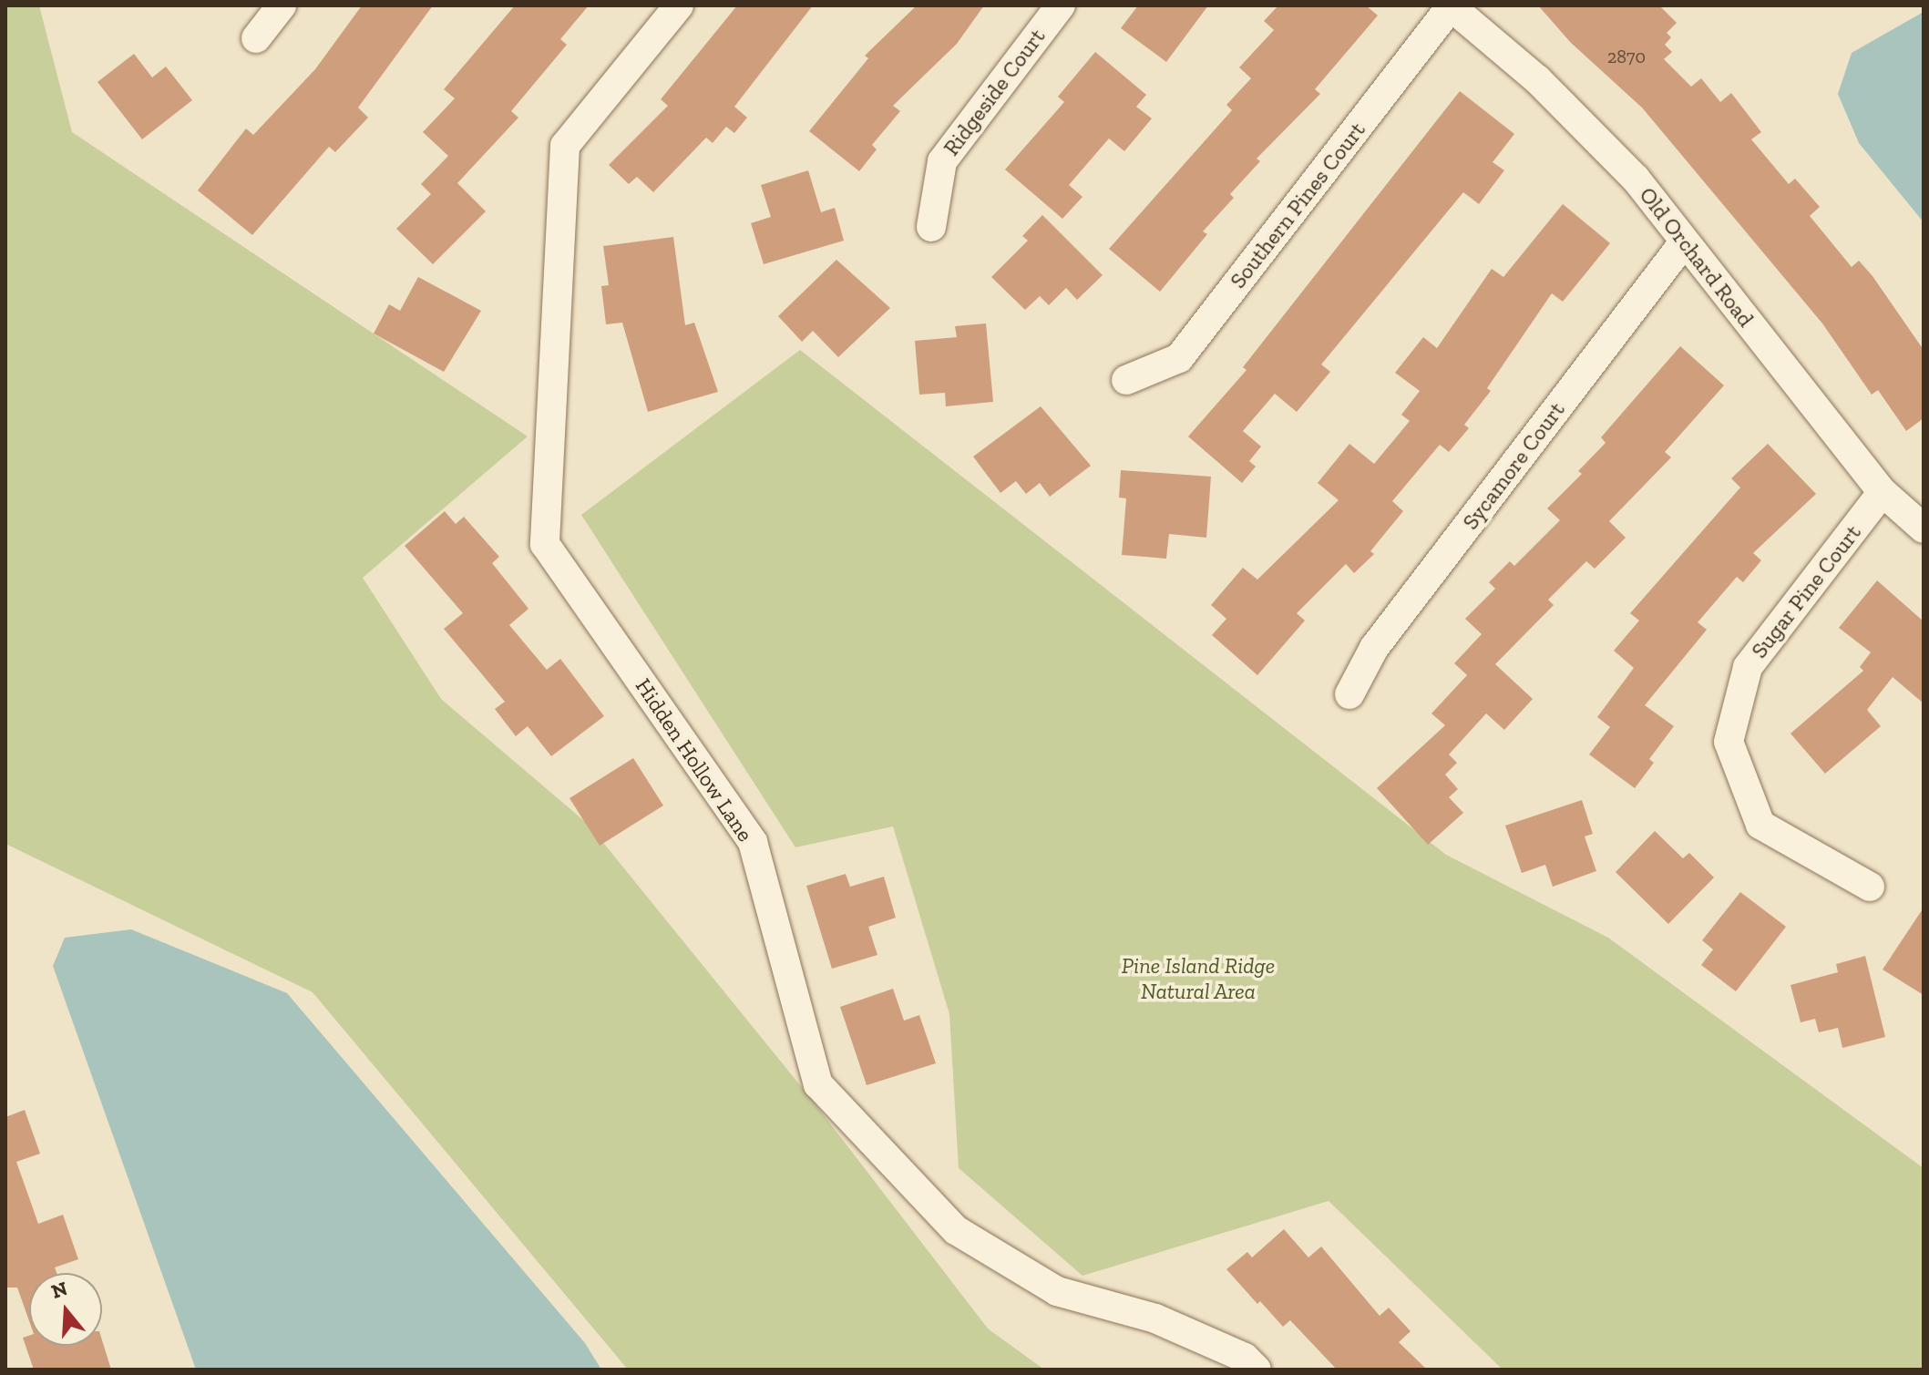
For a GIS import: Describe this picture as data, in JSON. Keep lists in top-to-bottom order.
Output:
{
  "streets": {
    "street": [
      "Ridgeside Court",
      "Southern Pines Court",
      "Old Orchard Road",
      "Sycamore Court",
      "Sugar Pine Court",
      "Hidden Hollow Lane"
    ]
  },
  "crossings": [
    ["Southern Pines Court", "Old Orchard Road"],
    ["Old Orchard Road", "Sycamore Court"],
    ["Old Orchard Road", "Sugar Pine Court"]
  ],
  "parks": ["Pine Island Ridge Natural Area"],
  "house_numbers": ["2870"],
  "north": "top"
}
